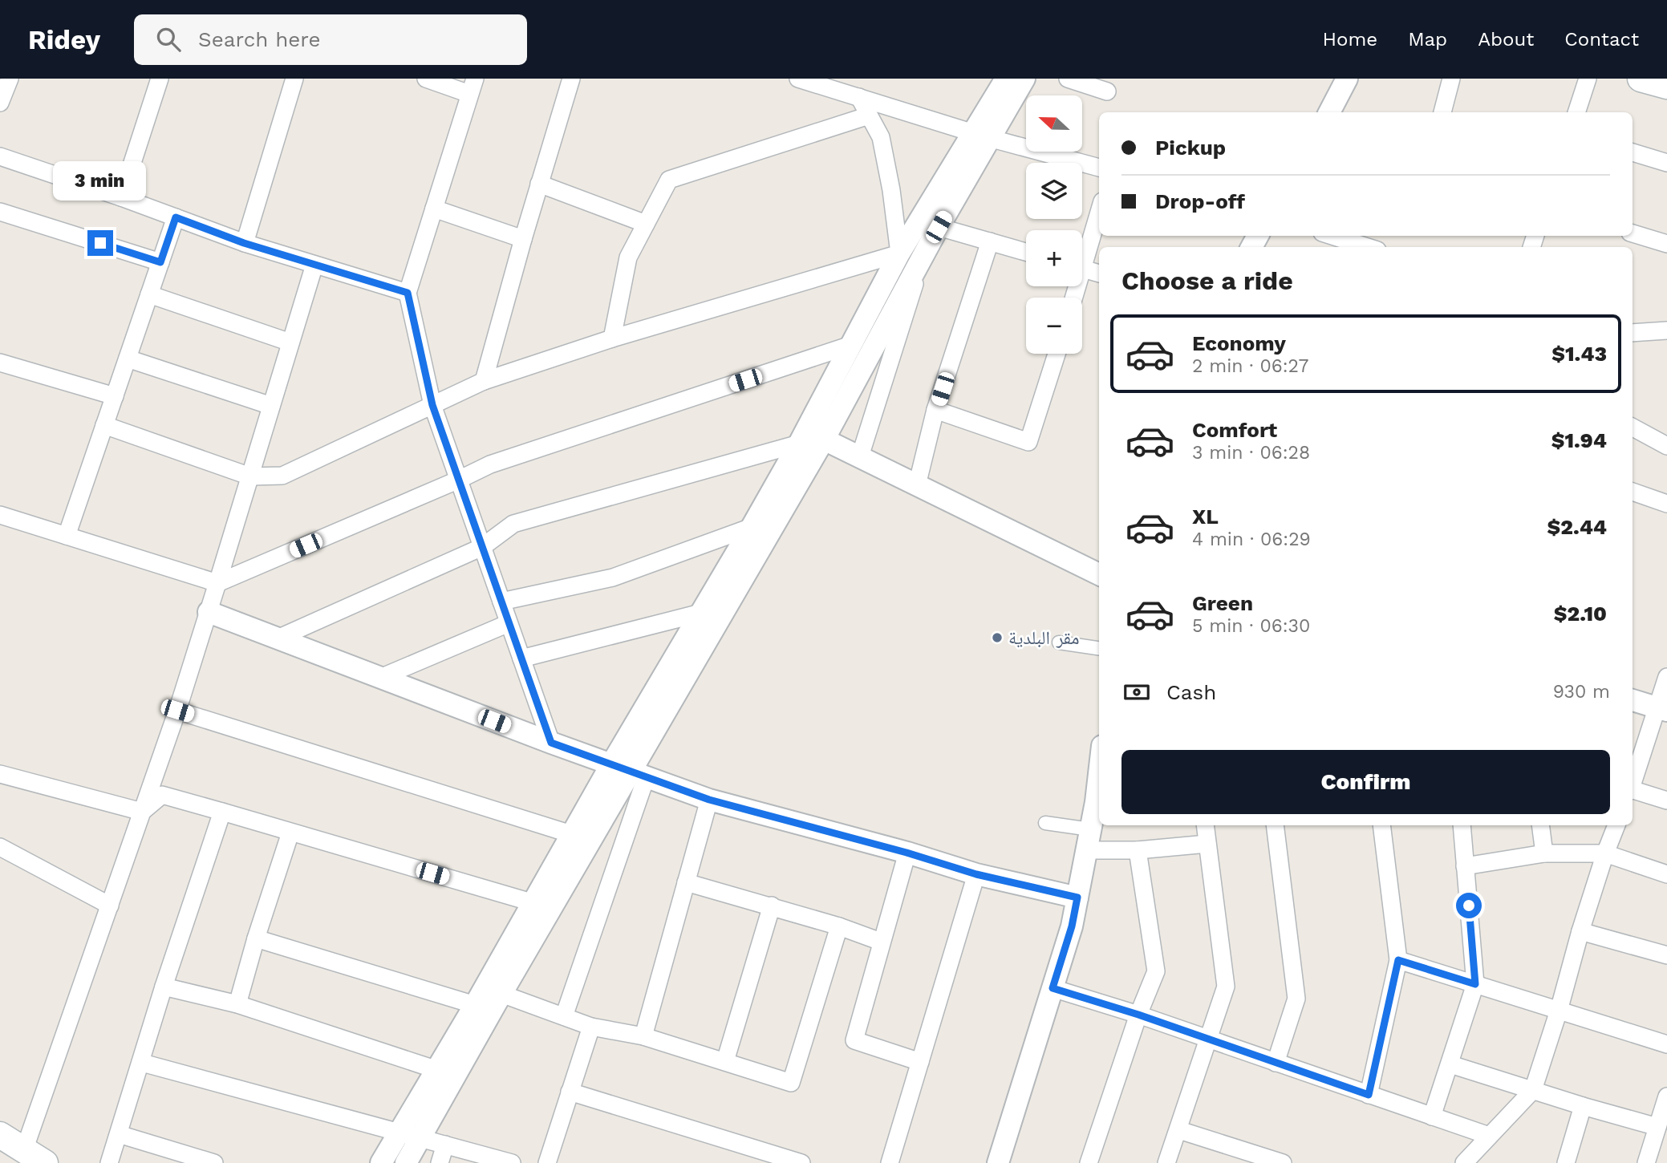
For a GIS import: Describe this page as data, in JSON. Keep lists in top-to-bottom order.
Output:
{
  "places": ["مقر البلدية"],
  "north": "left",
  "page": {
    "header": "Ridey",
    "search": "Search here",
    "nav": [
      "Home",
      "Map",
      "About",
      "Contact"
    ],
    "map_buttons": ["+", "−"],
    "banner": ["Pickup", "Drop-off"],
    "bubble": "3 min",
    "heading": "Choose a ride",
    "list": [
      {
        "name": "Economy",
        "note": "2 min · 06:27",
        "value": "$1.43"
      },
      {
        "name": "Comfort",
        "note": "3 min · 06:28",
        "value": "$1.94"
      },
      {
        "name": "XL",
        "note": "4 min · 06:29",
        "value": "$2.44"
      },
      {
        "name": "Green",
        "note": "5 min · 06:30",
        "value": "$2.10"
      }
    ],
    "pay": ["Cash", "930 m"],
    "buttons": "Confirm"
  }
}
